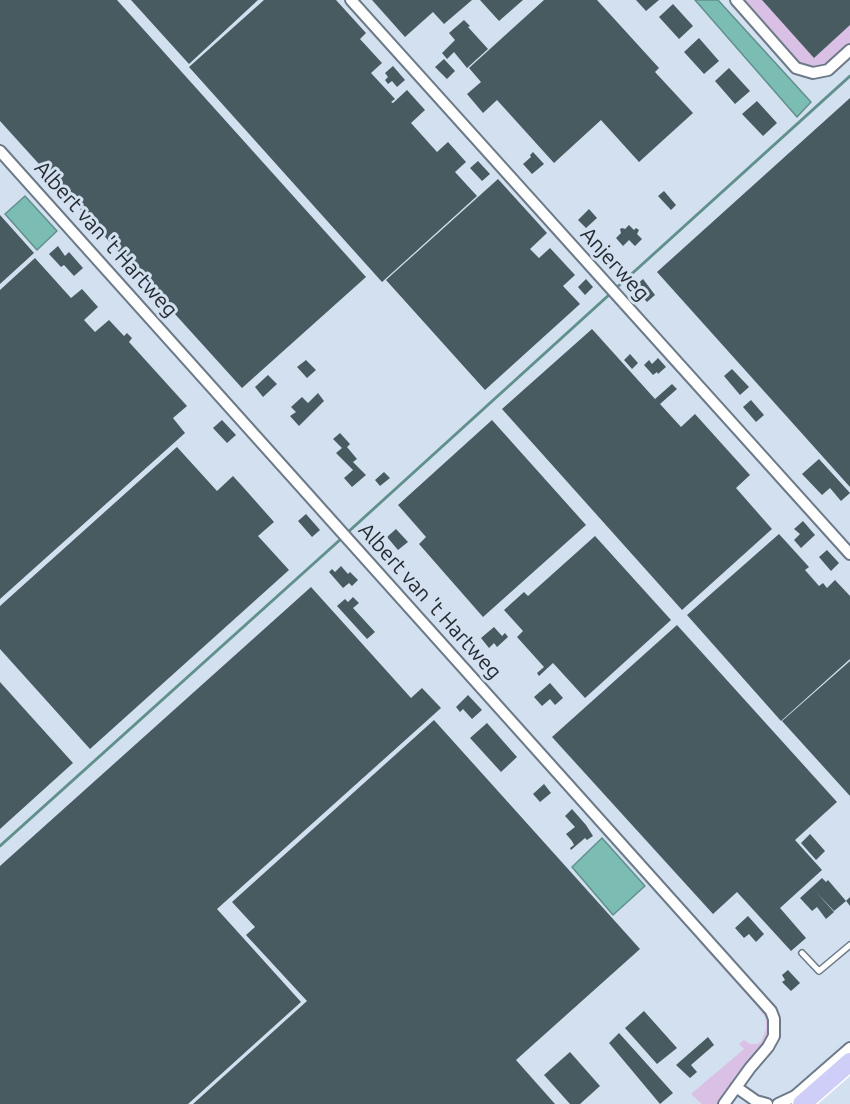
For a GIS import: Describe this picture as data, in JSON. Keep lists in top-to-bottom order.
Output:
{
  "streets": {
    "street": ["Albert van 't Hartweg", "Anjerweg"]
  }
}
